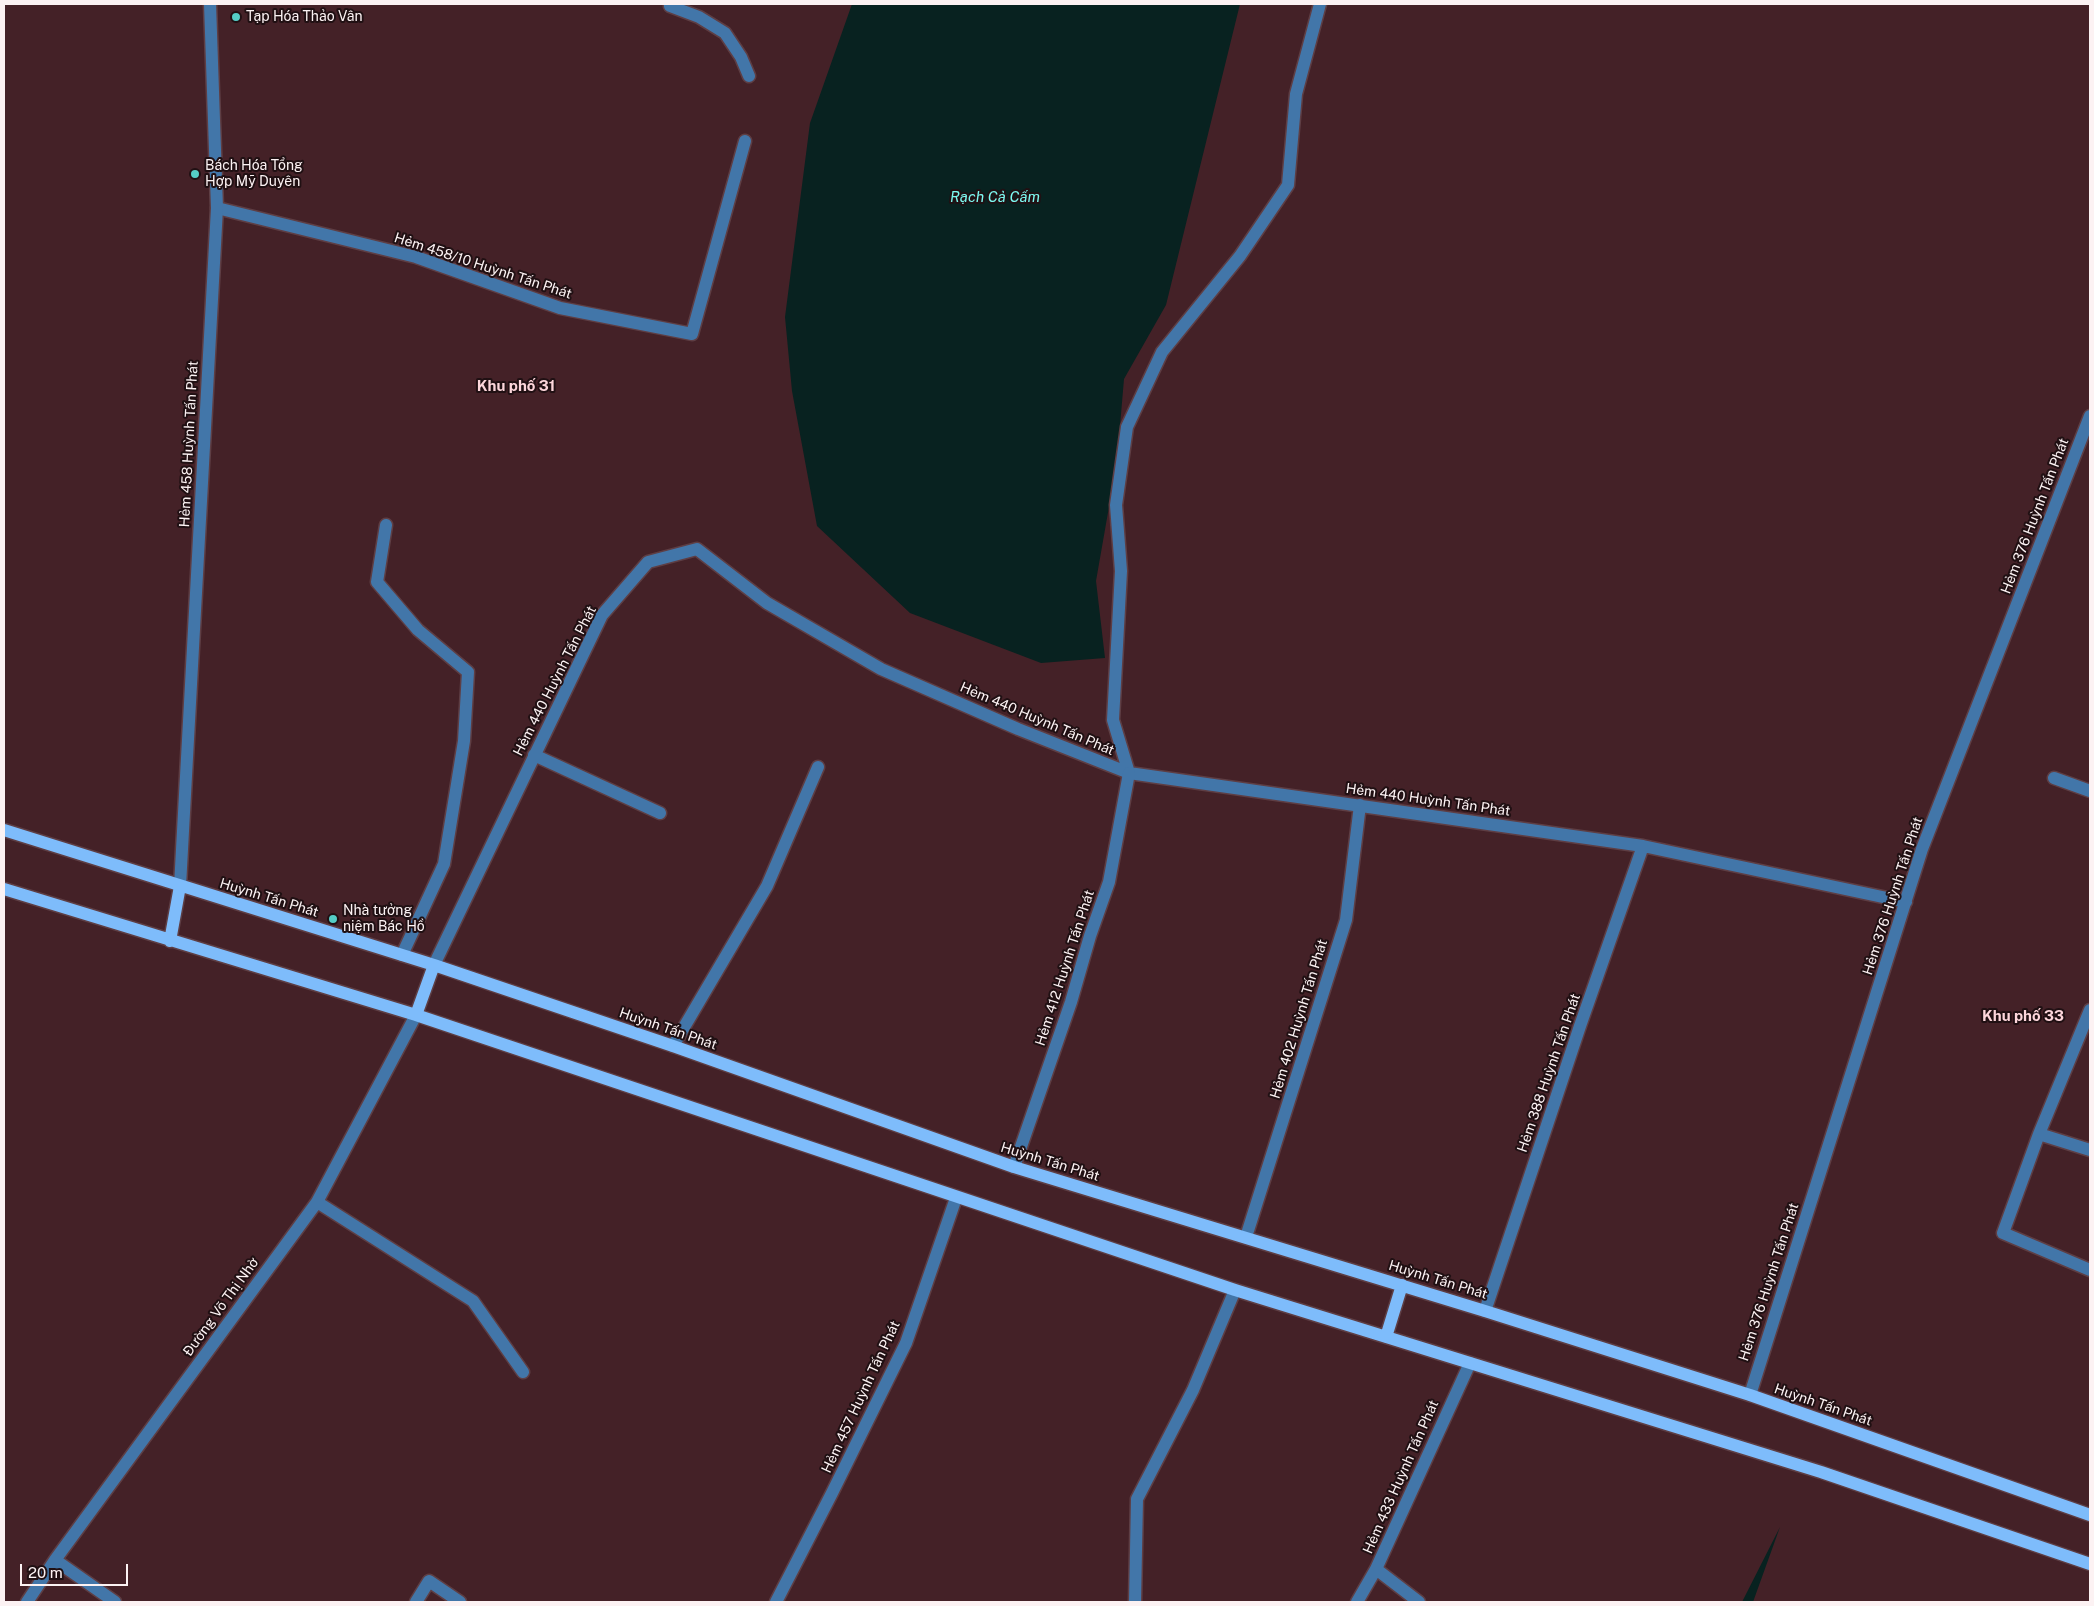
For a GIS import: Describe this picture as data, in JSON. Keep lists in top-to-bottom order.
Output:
{
  "streets": {
    "main road": ["Huỳnh Tấn Phát"],
    "street": [
      "Hẻm 458/10 Huỳnh Tấn Phát",
      "Hẻm 458 Huỳnh Tấn Phát",
      "Hẻm 376 Huỳnh Tấn Phát",
      "Hẻm 440 Huỳnh Tấn Phát",
      "Hẻm 412 Huỳnh Tấn Phát",
      "Hẻm 402 Huỳnh Tấn Phát",
      "Hẻm 388 Huỳnh Tấn Phát",
      "Đường Võ Thị Nhờ",
      "Hẻm 457 Huỳnh Tấn Phát",
      "Hẻm 433 Huỳnh Tấn Phát"
    ]
  },
  "crossings": [
    ["Hẻm 458/10 Huỳnh Tấn Phát", "Hẻm 458 Huỳnh Tấn Phát"],
    ["Hẻm 458 Huỳnh Tấn Phát", "Huỳnh Tấn Phát"],
    ["Hẻm 376 Huỳnh Tấn Phát", "Hẻm 440 Huỳnh Tấn Phát"],
    ["Hẻm 376 Huỳnh Tấn Phát", "Huỳnh Tấn Phát"],
    ["Hẻm 440 Huỳnh Tấn Phát", "Huỳnh Tấn Phát"],
    ["Hẻm 440 Huỳnh Tấn Phát", "Hẻm 412 Huỳnh Tấn Phát"],
    ["Hẻm 440 Huỳnh Tấn Phát", "Hẻm 402 Huỳnh Tấn Phát"],
    ["Hẻm 440 Huỳnh Tấn Phát", "Hẻm 388 Huỳnh Tấn Phát"],
    ["Huỳnh Tấn Phát", "Hẻm 412 Huỳnh Tấn Phát"],
    ["Huỳnh Tấn Phát", "Hẻm 402 Huỳnh Tấn Phát"],
    ["Huỳnh Tấn Phát", "Hẻm 388 Huỳnh Tấn Phát"]
  ],
  "districts": ["Khu phố 31", "Khu phố 33"],
  "water": ["Rạch Cả Cấm"],
  "places": ["Tạp Hóa Thảo Vân", "Bách Hóa Tổng Hợp Mỹ Duyên", "Nhà tưởng niệm Bác Hồ"],
  "scale_bar": "20 m"
}
